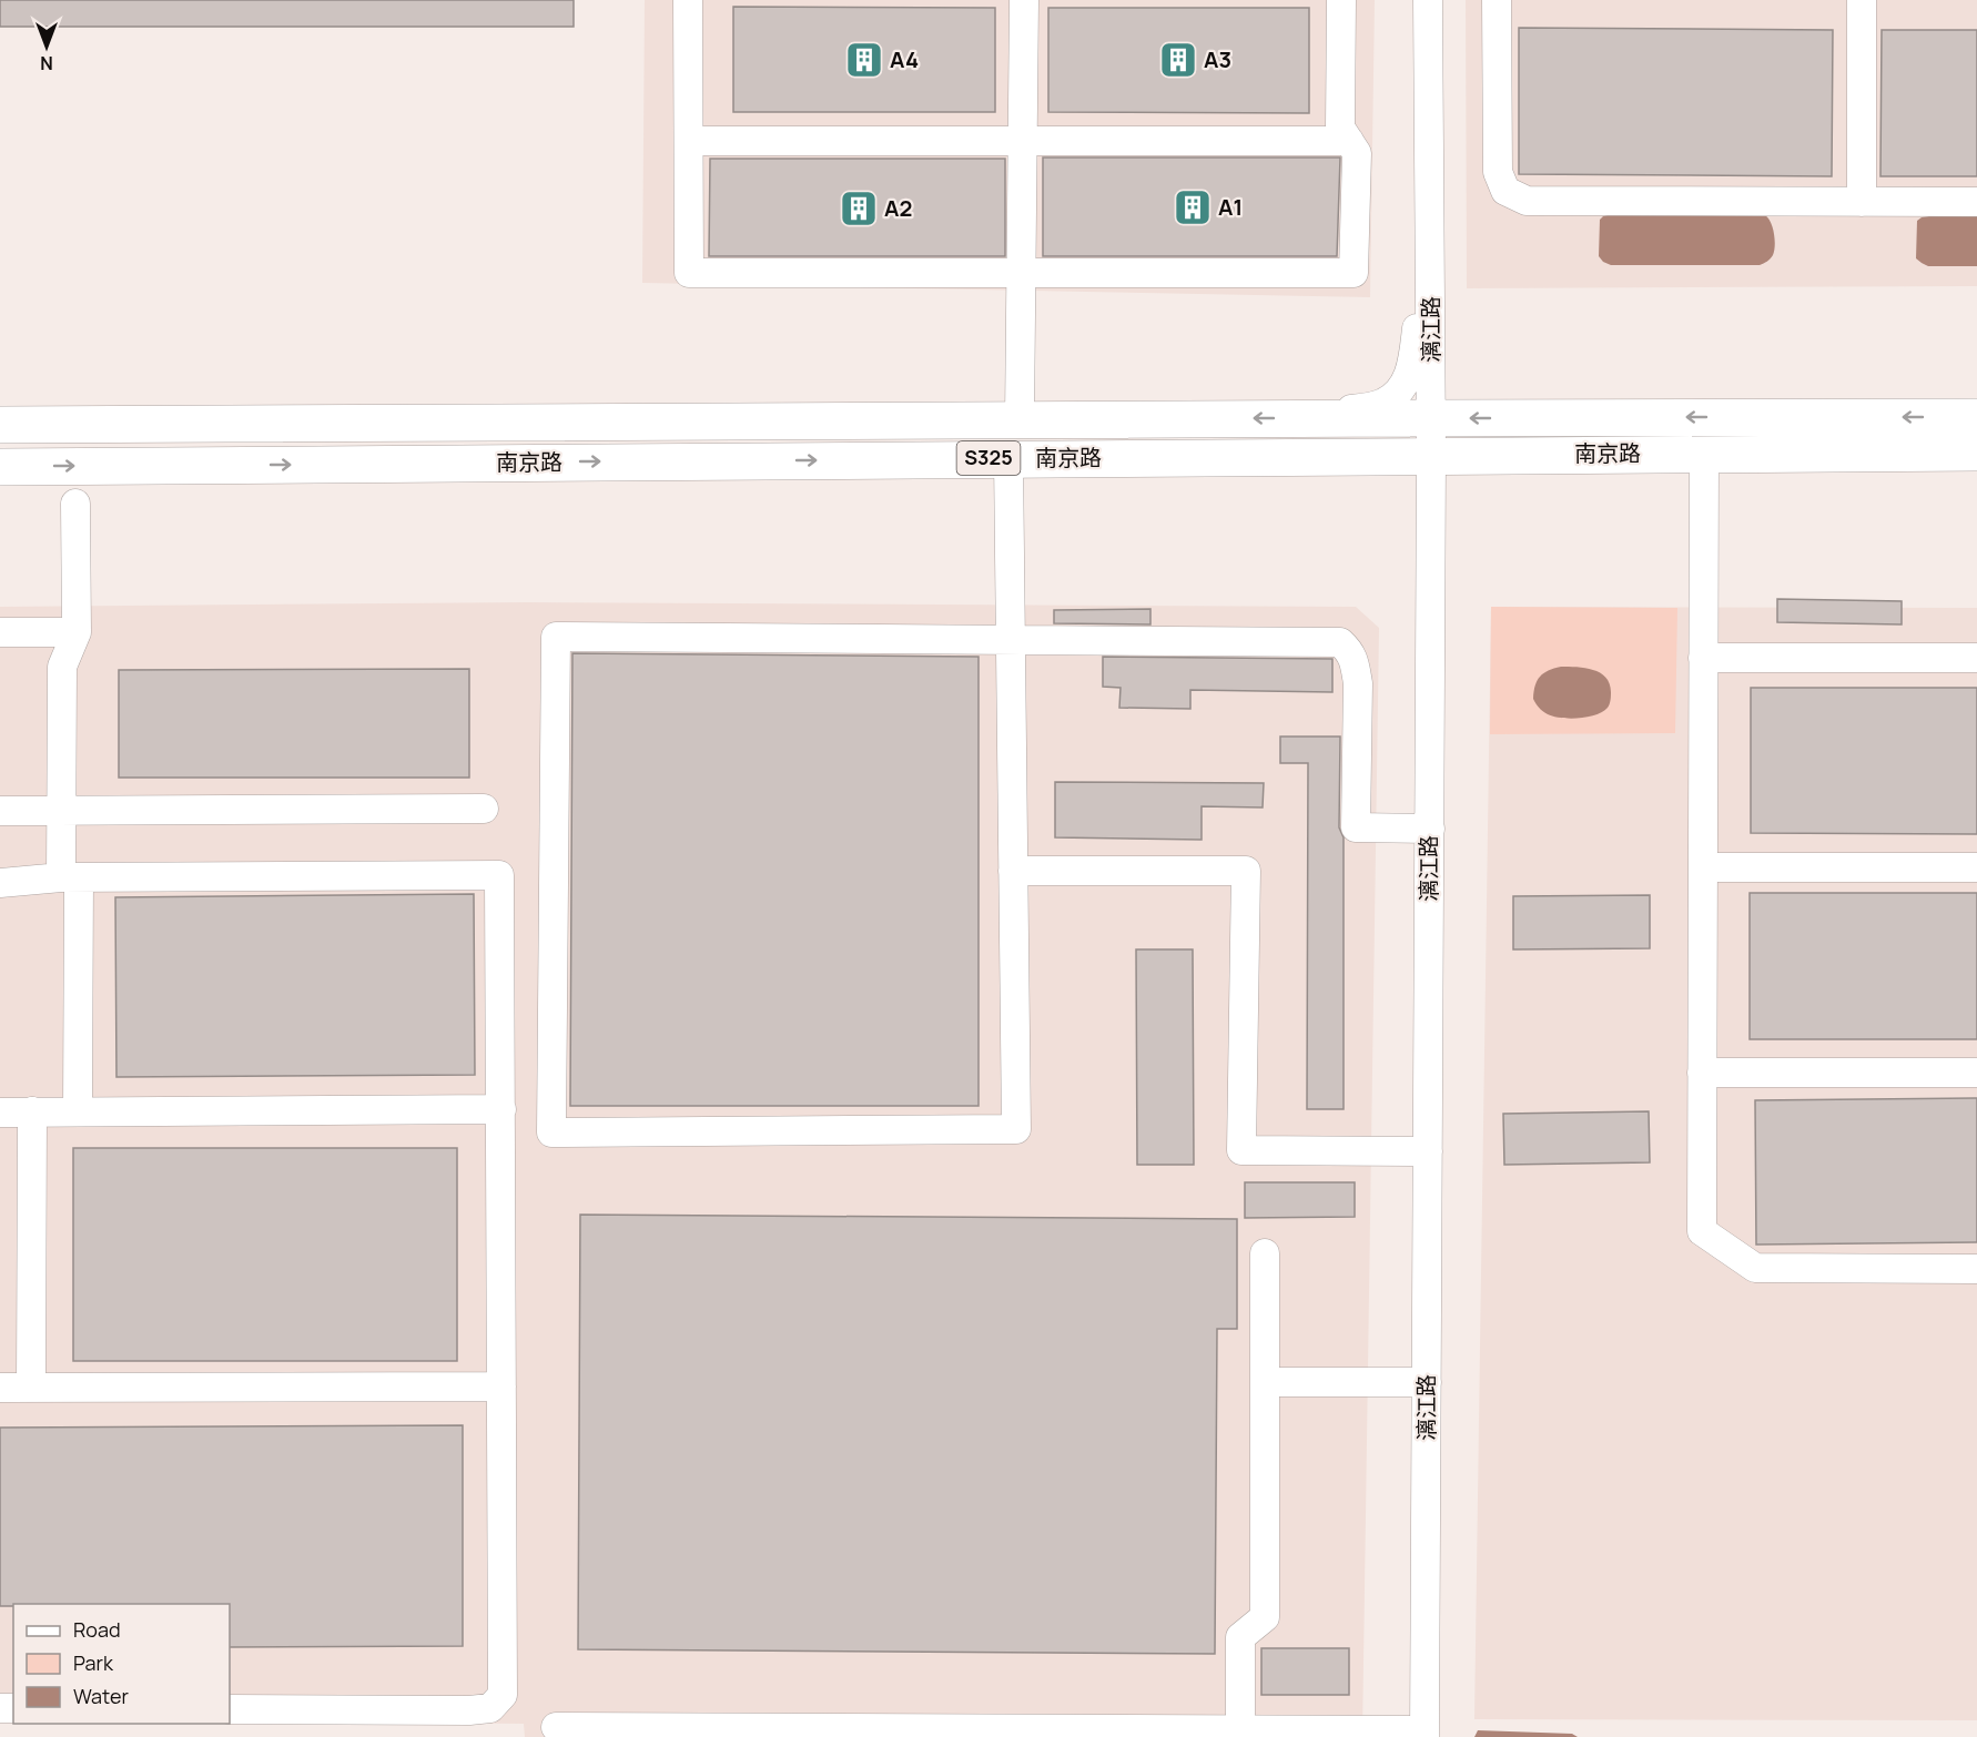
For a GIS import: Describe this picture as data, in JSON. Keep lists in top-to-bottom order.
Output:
{
  "streets": {
    "main road": ["南京路", "S325"],
    "street": ["漓江路"]
  },
  "crossings": [
    ["漓江路", "南京路"]
  ],
  "places": {
    "building": [
      "A4",
      "A3",
      "A1",
      "A2"
    ]
  },
  "legend": ["Road", "Park", "Water"],
  "north": "bottom"
}
